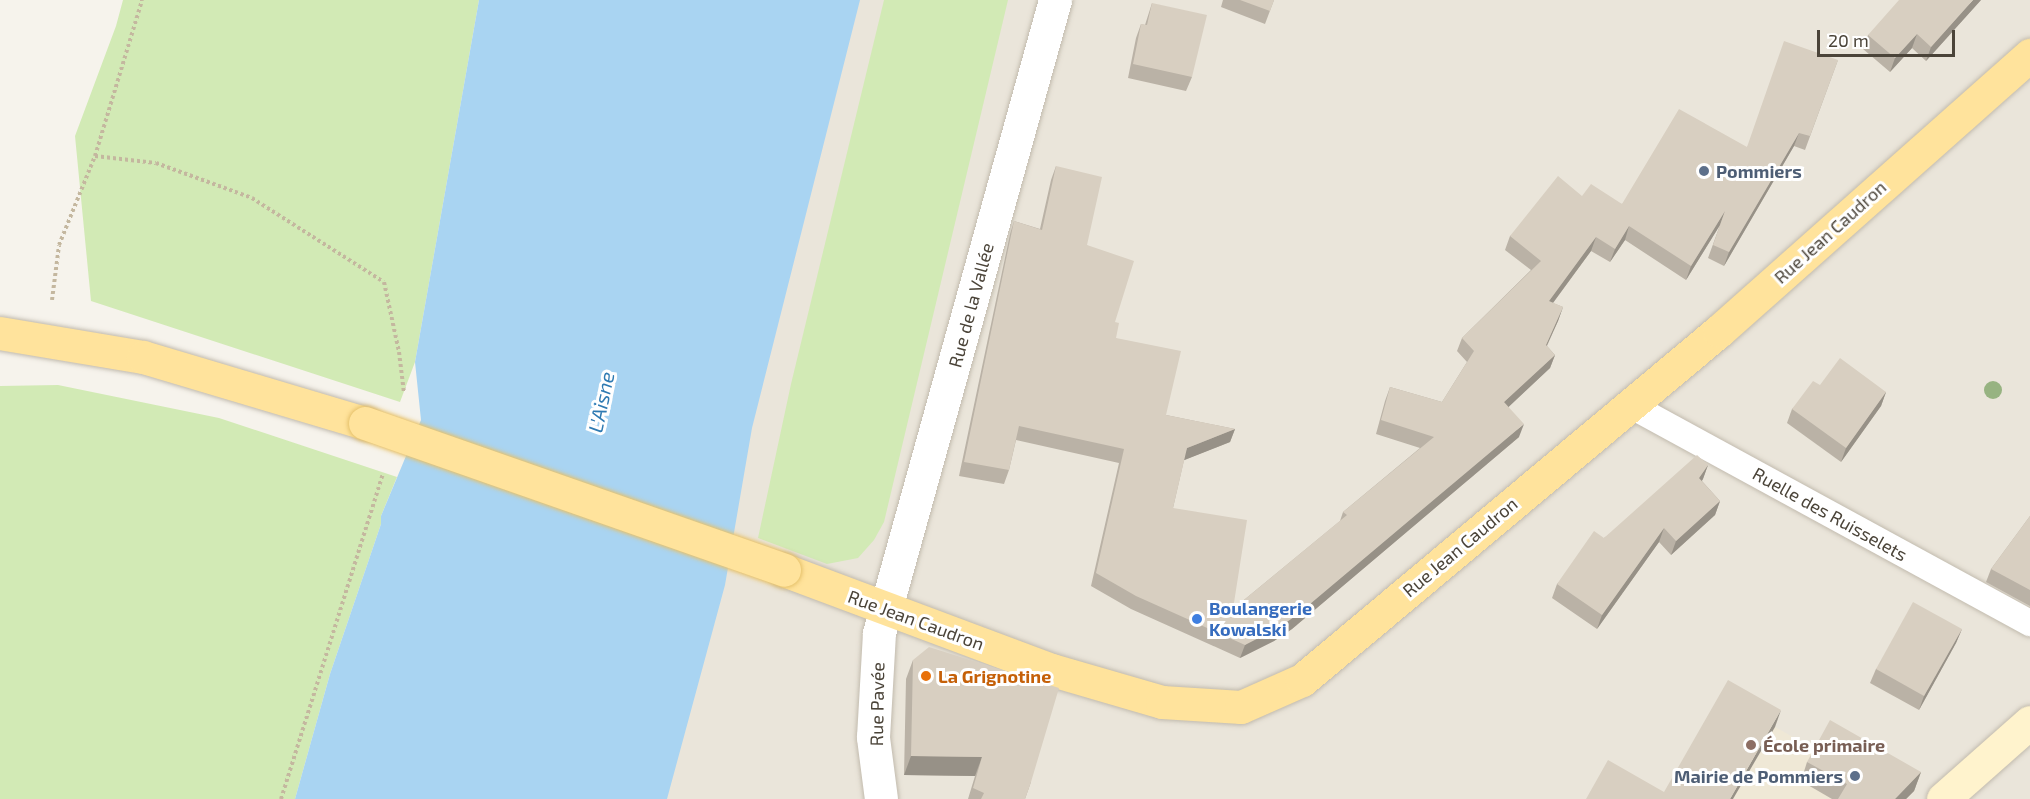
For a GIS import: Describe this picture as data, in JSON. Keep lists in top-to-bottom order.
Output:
{
  "streets": {
    "main road": ["Rue Jean Caudron"],
    "street": ["Rue de la Vallée", "Rue Pavée"],
    "lane": ["Ruelle des Ruisselets"]
  },
  "crossings": [
    ["Rue Jean Caudron", "Rue de la Vallée"],
    ["Rue Jean Caudron", "Ruelle des Ruisselets"],
    ["Rue Jean Caudron", "Rue Pavée"],
    ["Rue de la Vallée", "Rue Pavée"]
  ],
  "water": ["L'Aisne"],
  "places": [
    "Pommiers",
    "Boulangerie Kowalski",
    "La Grignotine",
    "École primaire",
    "Mairie de Pommiers"
  ],
  "scale_bar": "20 m"
}
